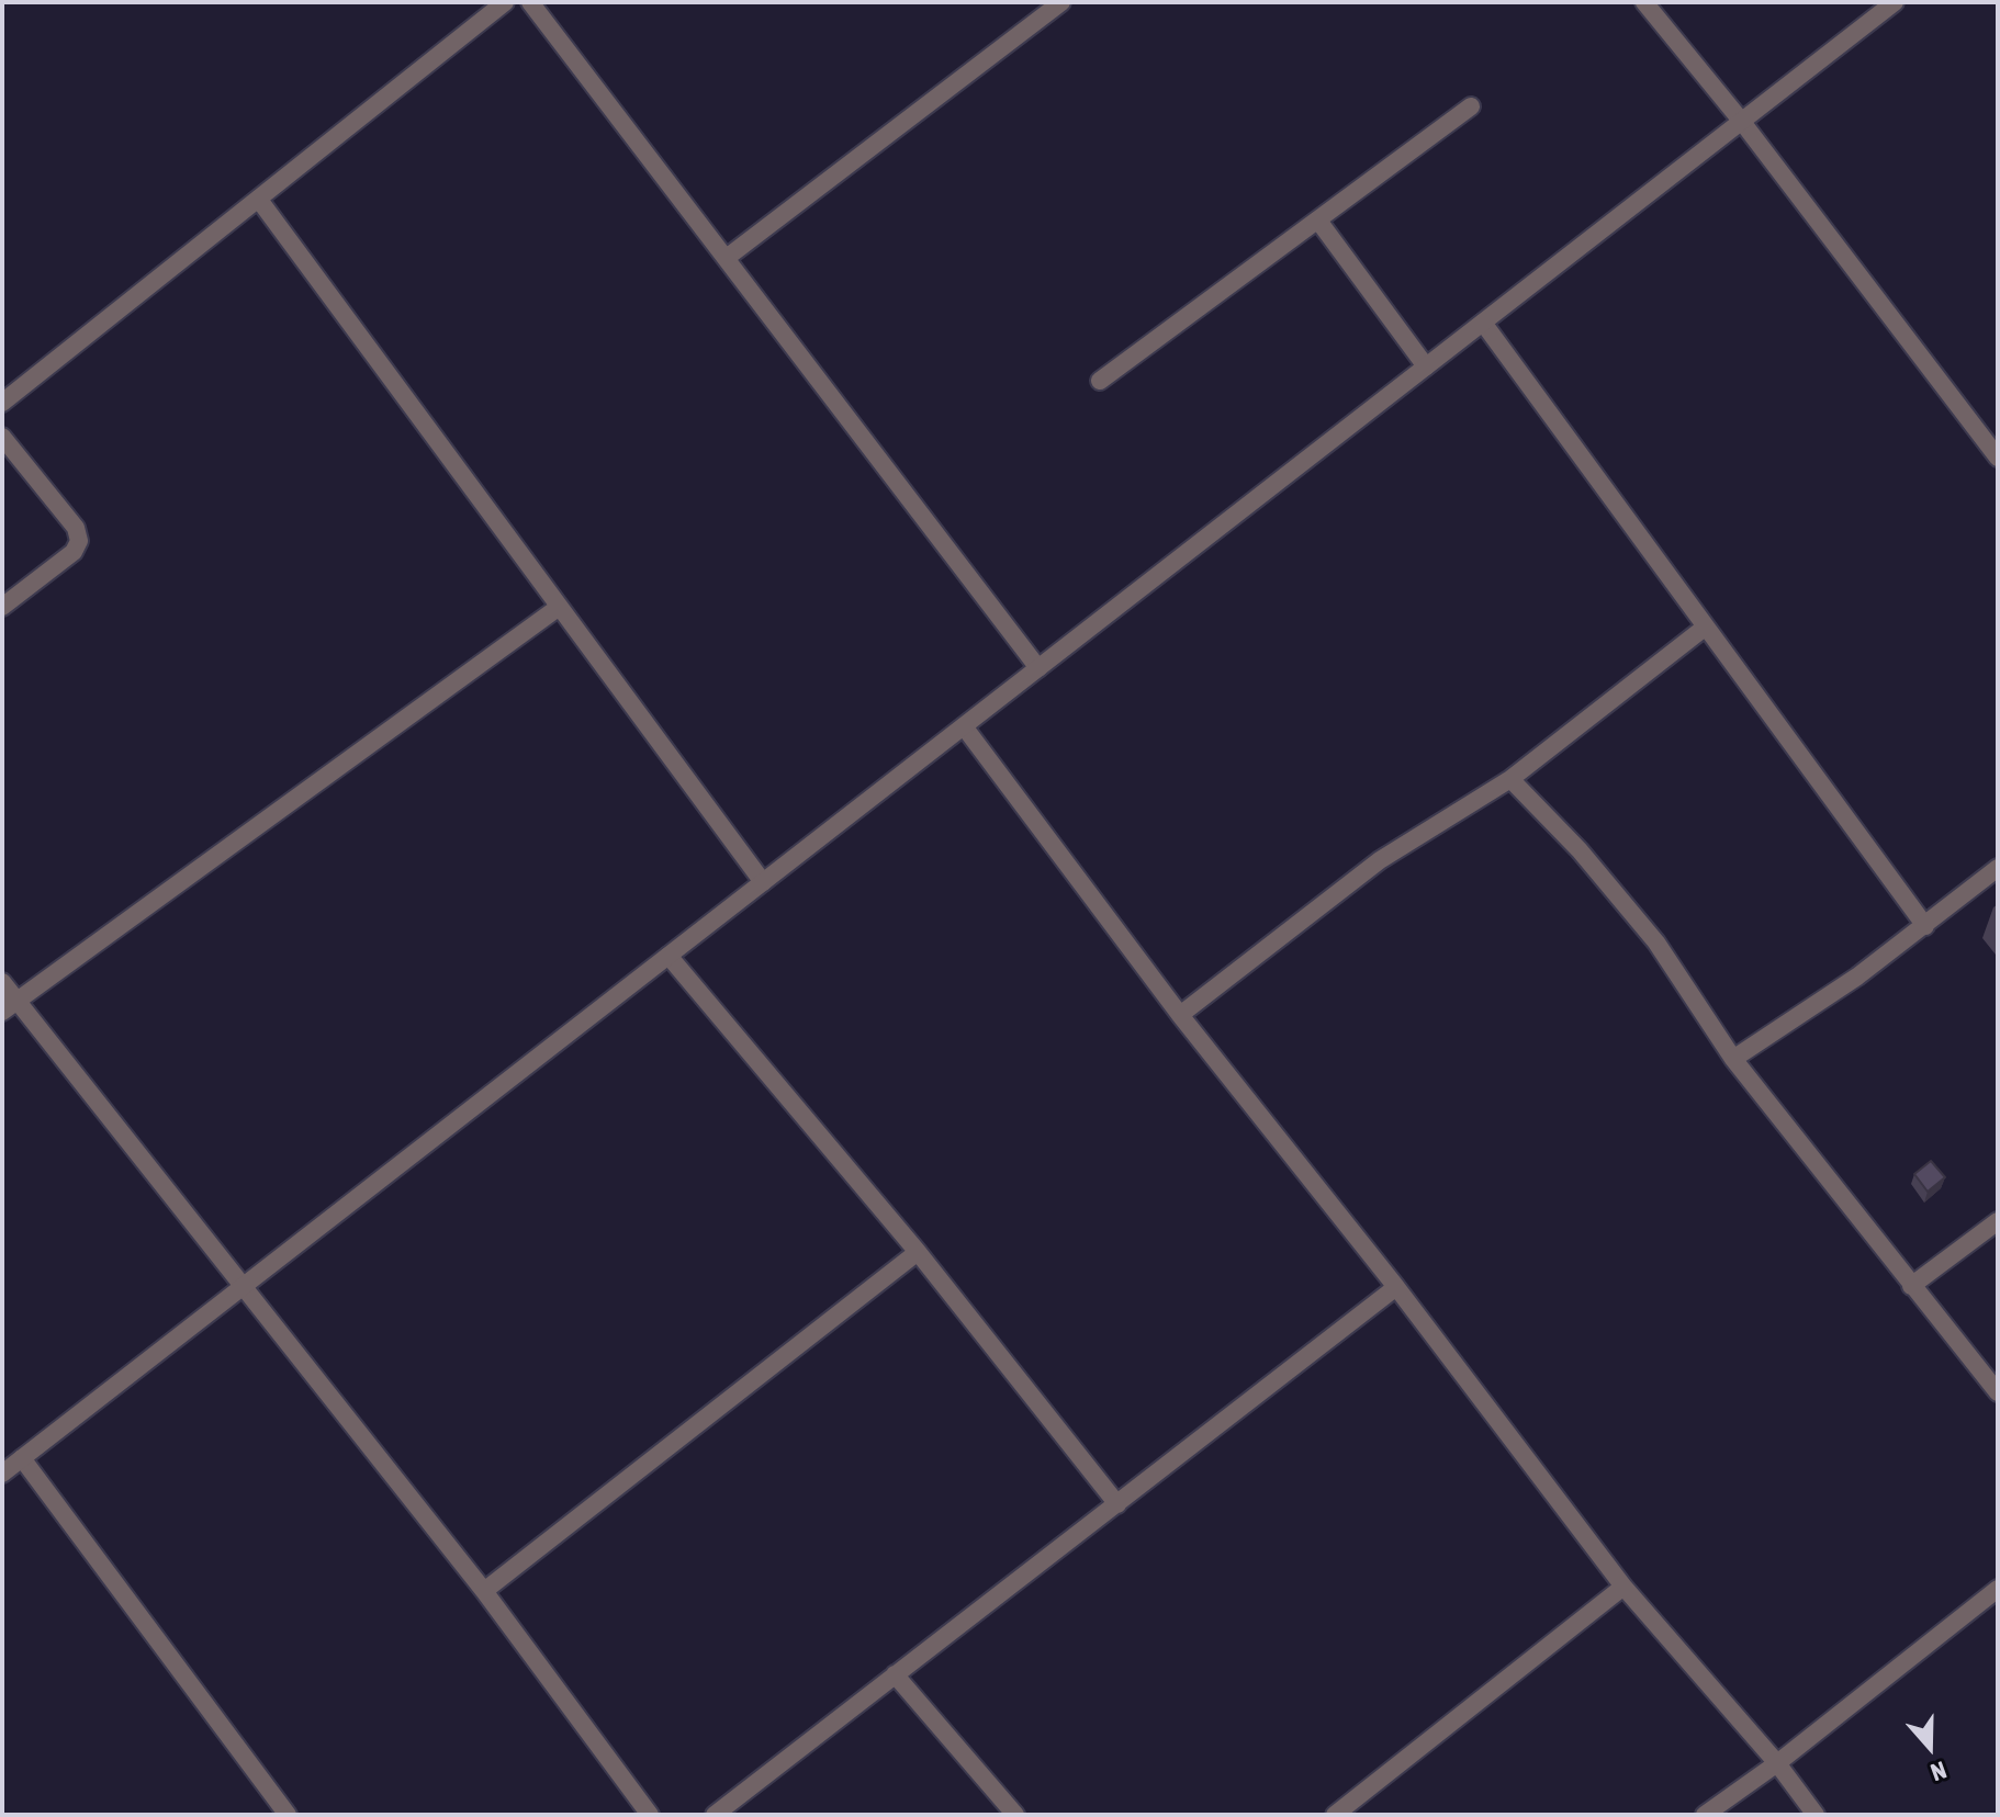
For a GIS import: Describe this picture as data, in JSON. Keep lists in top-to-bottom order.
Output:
{
  "north": "bottom"
}
